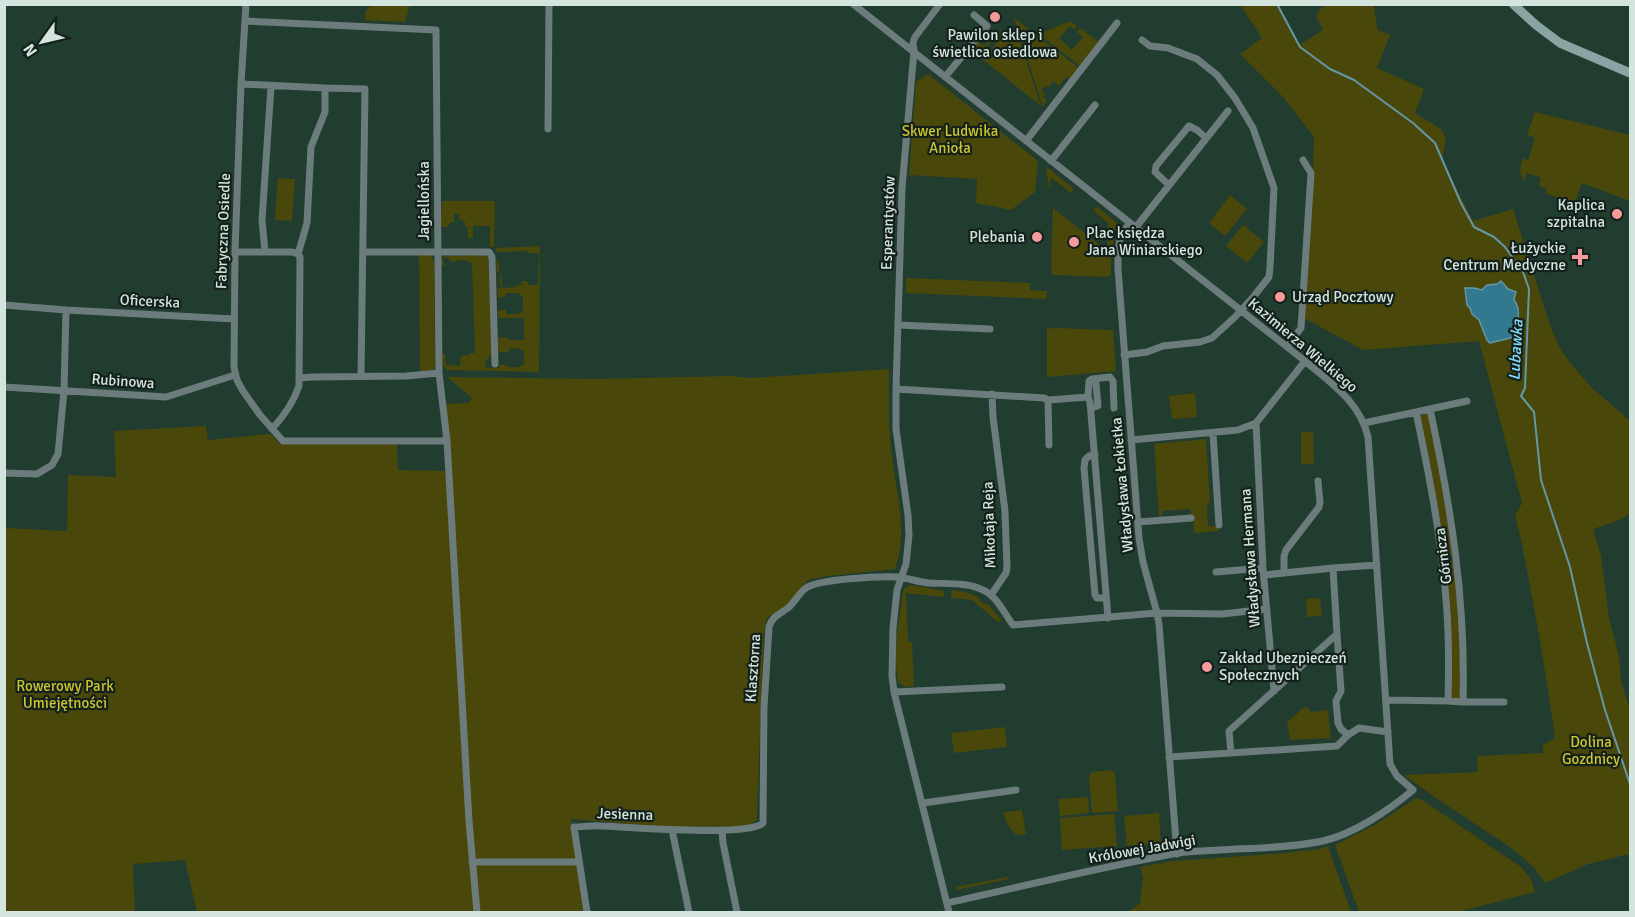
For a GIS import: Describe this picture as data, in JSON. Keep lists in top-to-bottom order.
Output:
{
  "streets": {
    "street": [
      "Jagiellońska",
      "Esperantystów",
      "Fabryczna Osiedle",
      "Oficerska",
      "Kazimierza Wielkiego",
      "Rubinowa",
      "Władysława Łokietka",
      "Mikołaja Reja",
      "Górnicza",
      "Władysława Hermana",
      "Klasztorna",
      "Jesienna",
      "Królowej Jadwigi"
    ]
  },
  "crossings": [
    ["Jagiellońska", "Fabryczna Osiedle"],
    ["Esperantystów", "Kazimierza Wielkiego"],
    ["Esperantystów", "Mikołaja Reja"],
    ["Esperantystów", "Klasztorna"],
    ["Fabryczna Osiedle", "Oficerska"],
    ["Fabryczna Osiedle", "Rubinowa"],
    ["Kazimierza Wielkiego", "Władysława Łokietka"],
    ["Kazimierza Wielkiego", "Królowej Jadwigi"],
    ["Władysława Łokietka", "Królowej Jadwigi"],
    ["Mikołaja Reja", "Klasztorna"],
    ["Klasztorna", "Jesienna"]
  ],
  "water": ["Lubawka"],
  "parks": ["Skwer Ludwika Anioła", "Rowerowy Park Umiejętności", "Dolina Gozdnicy"],
  "places": {
    "other": [
      "Pawilon sklep i świetlica osiedlowa",
      "Kaplica szpitalna",
      "Plebania",
      "Plac księdza Jana Winiarskiego",
      "Urząd Pocztowy",
      "Zakład Ubezpieczeń Społecznych"
    ],
    "health": ["Łużyckie Centrum Medyczne"]
  },
  "north": "bottom left"
}
